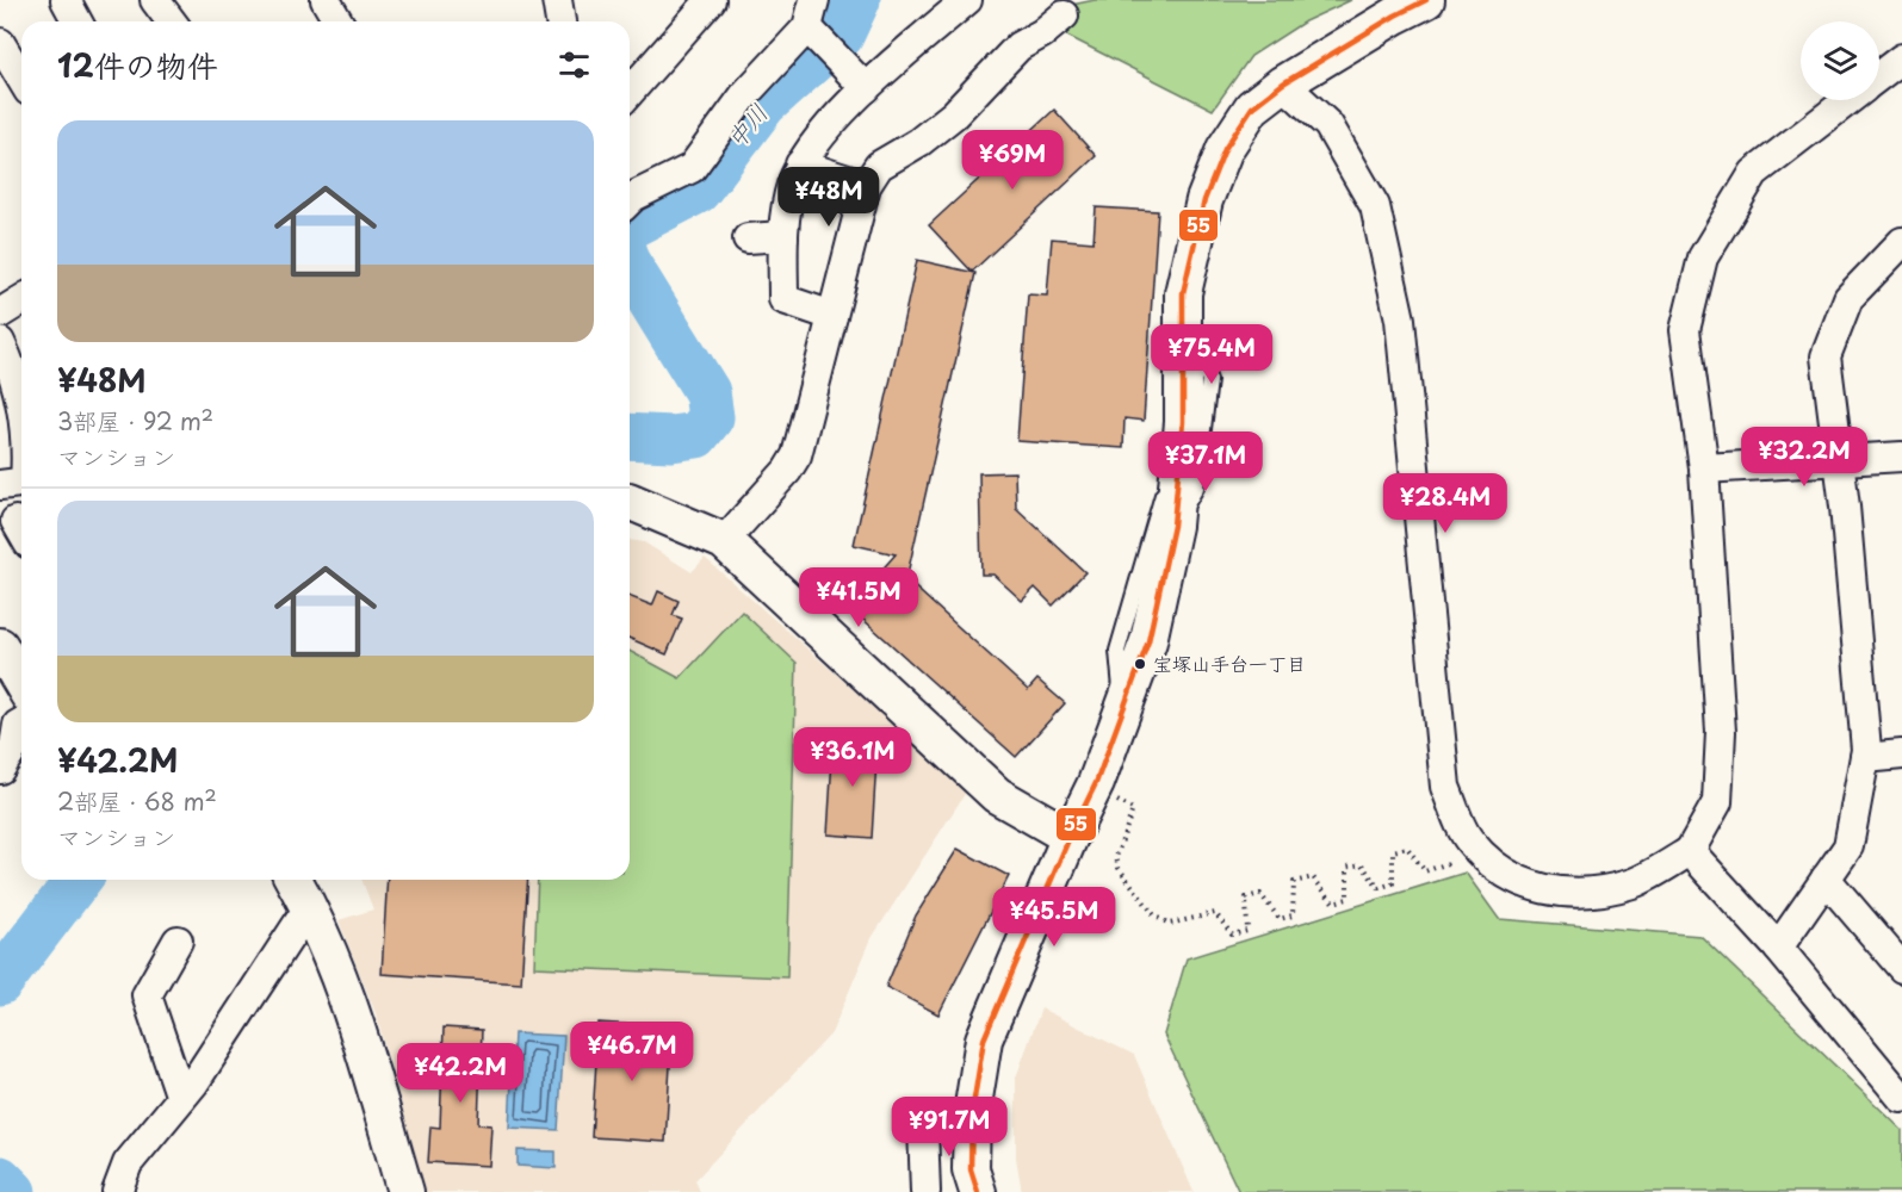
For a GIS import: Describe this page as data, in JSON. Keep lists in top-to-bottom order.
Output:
{
  "water": ["中川"],
  "places": ["宝塚山手台一丁目"],
  "lines": ["transit line 55"],
  "page": {
    "heading": "12件の物件",
    "list": [
      {
        "name": "¥48M",
        "note": "3部屋 · 92 m² · マンション"
      },
      {
        "name": "¥42.2M",
        "note": "2部屋 · 68 m² · マンション"
      }
    ],
    "price": [
      "¥69M",
      "¥48M",
      "¥75.4M",
      "¥32.2M",
      "¥37.1M",
      "¥28.4M",
      "¥41.5M",
      "¥36.1M",
      "¥45.5M",
      "¥46.7M",
      "¥42.2M",
      "¥91.7M"
    ]
  }
}
